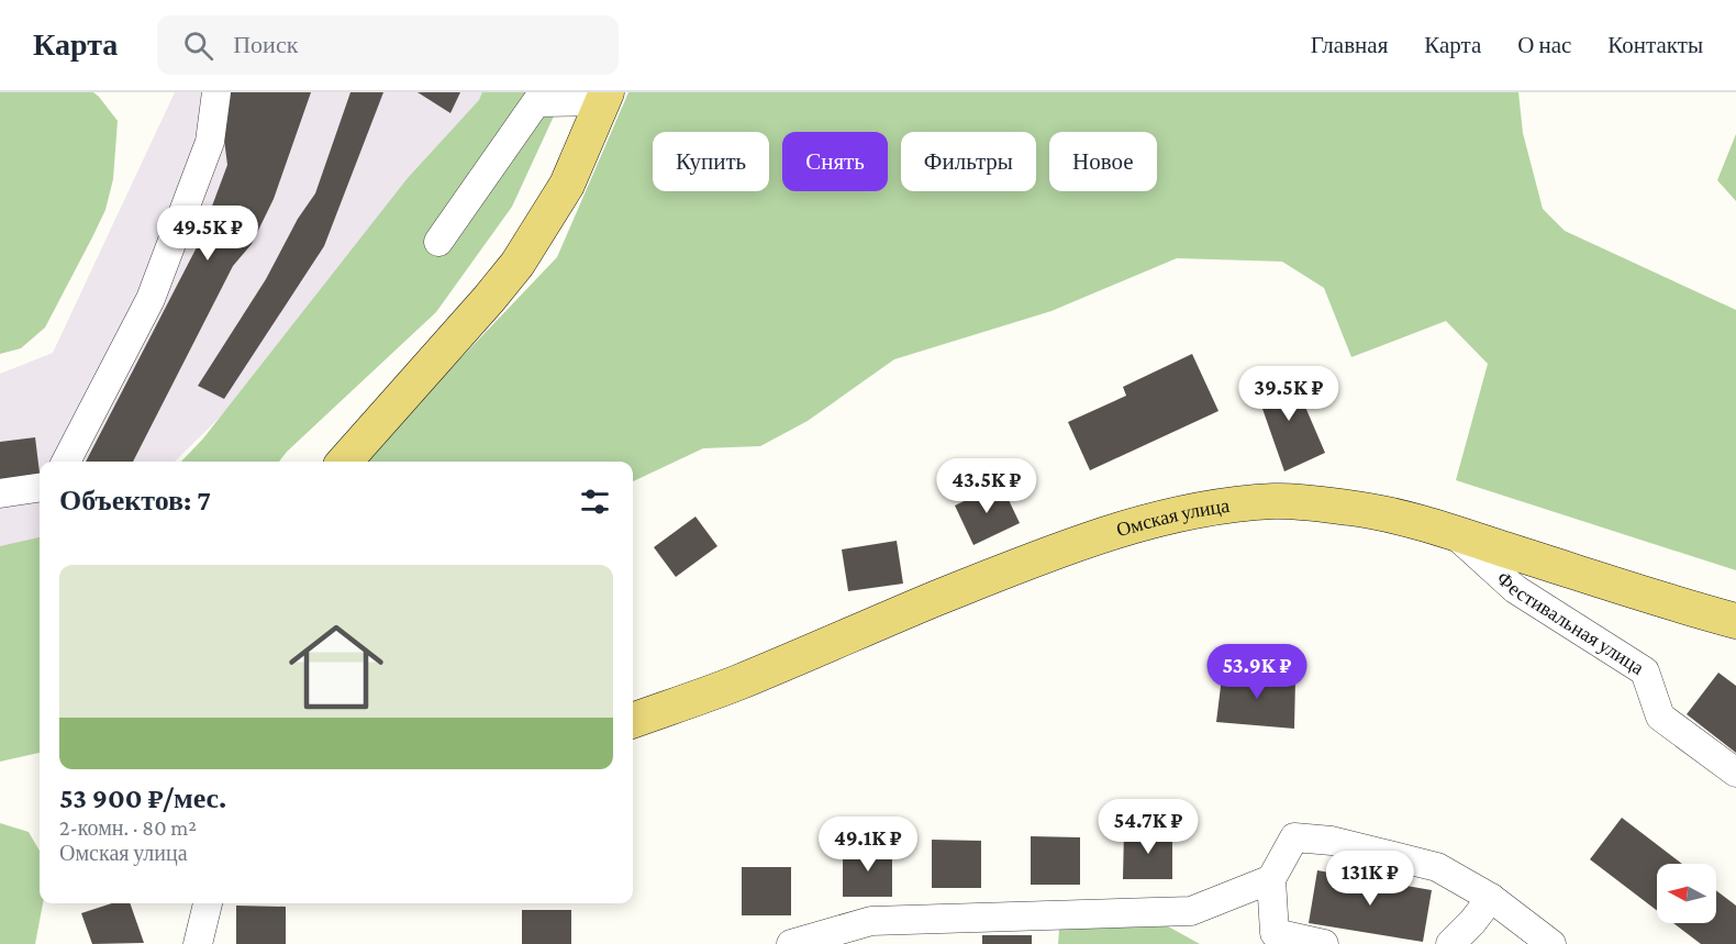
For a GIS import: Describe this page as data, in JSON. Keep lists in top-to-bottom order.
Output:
{
  "streets": {
    "main road": ["Омская улица"],
    "street": ["Фестивальная улица"]
  },
  "crossings": [
    ["Омская улица", "Фестивальная улица"]
  ],
  "north": "left",
  "page": {
    "header": "Карта",
    "search": "Поиск",
    "nav": [
      "Главная",
      "Карта",
      "О нас",
      "Контакты"
    ],
    "chip": [
      "Купить",
      "Снять",
      "Фильтры",
      "Новое"
    ],
    "price": [
      "49.5K ₽",
      "39.5K ₽",
      "43.5K ₽",
      "53.9K ₽",
      "54.7K ₽",
      "49.1K ₽",
      "131K ₽"
    ],
    "heading": "Объектов: 7",
    "list": [
      {
        "name": "53 900 ₽/мес.",
        "note": "2-комн. · 80 m² · Омская улица"
      }
    ]
  }
}
